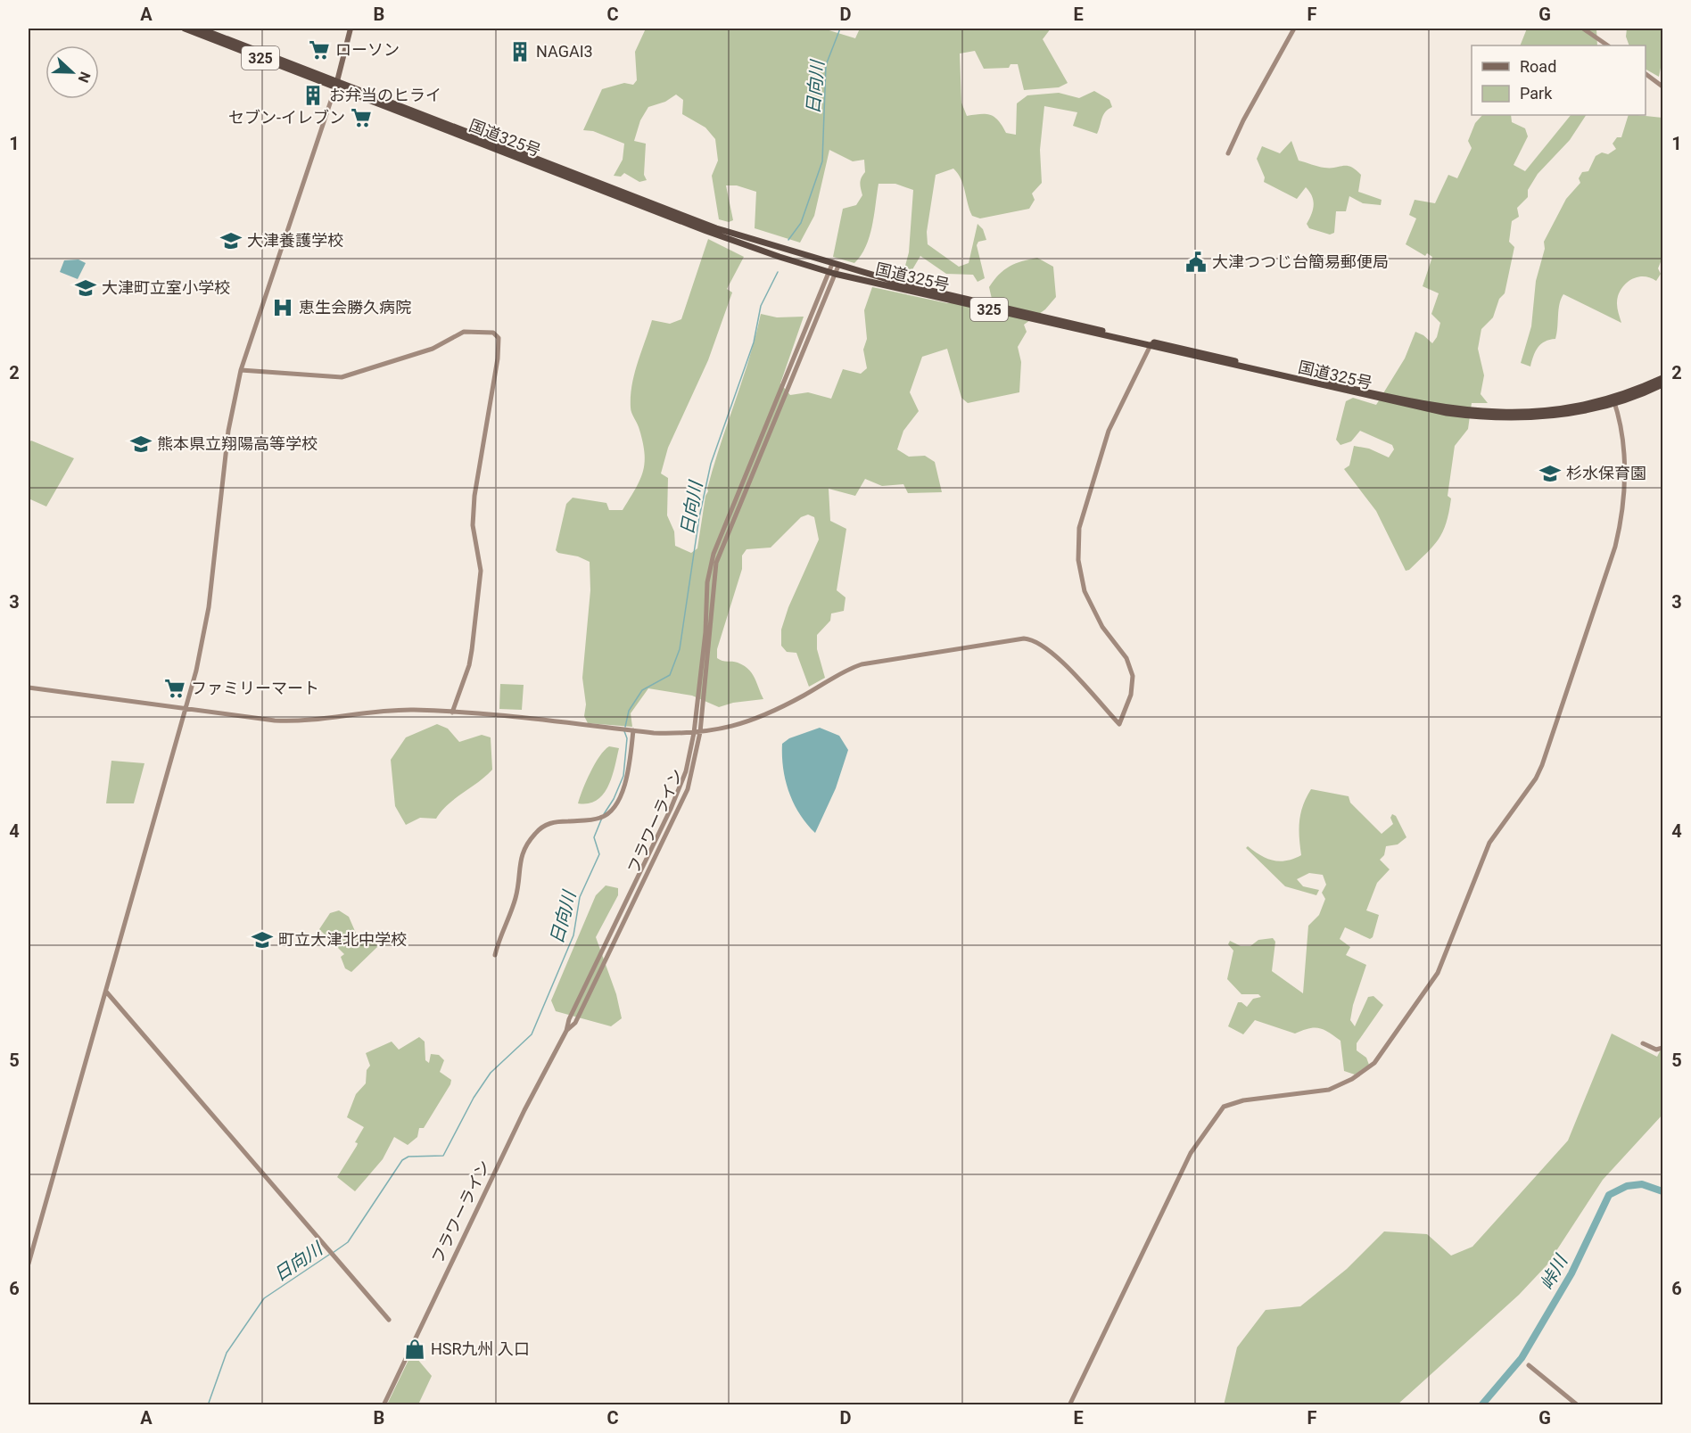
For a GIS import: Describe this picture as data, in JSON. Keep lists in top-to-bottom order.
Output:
{
  "streets": {
    "highway": ["325", "国道325号"],
    "street": ["フラワーライン"]
  },
  "crossings": [
    ["国道325号", "フラワーライン"]
  ],
  "water": ["日向川", "峠川"],
  "places": {
    "supermarket": ["ローソン", "セブン-イレブン", "ファミリーマート"],
    "building": ["NAGAI3", "お弁当のヒライ"],
    "school or university": [
      "大津養護学校",
      "大津町立室小学校",
      "熊本県立翔陽高等学校",
      "杉水保育園",
      "町立大津北中学校"
    ],
    "public building": ["大津つつじ台簡易郵便局"],
    "hospital": ["恵生会勝久病院"],
    "shop": ["HSR九州 入口"]
  },
  "legend": ["Road", "Park"],
  "north": "right",
  "grid": {
    "columns": [
      "A",
      "B",
      "C",
      "D",
      "E",
      "F",
      "G"
    ],
    "rows": [
      "1",
      "2",
      "3",
      "4",
      "5",
      "6"
    ]
  }
}
